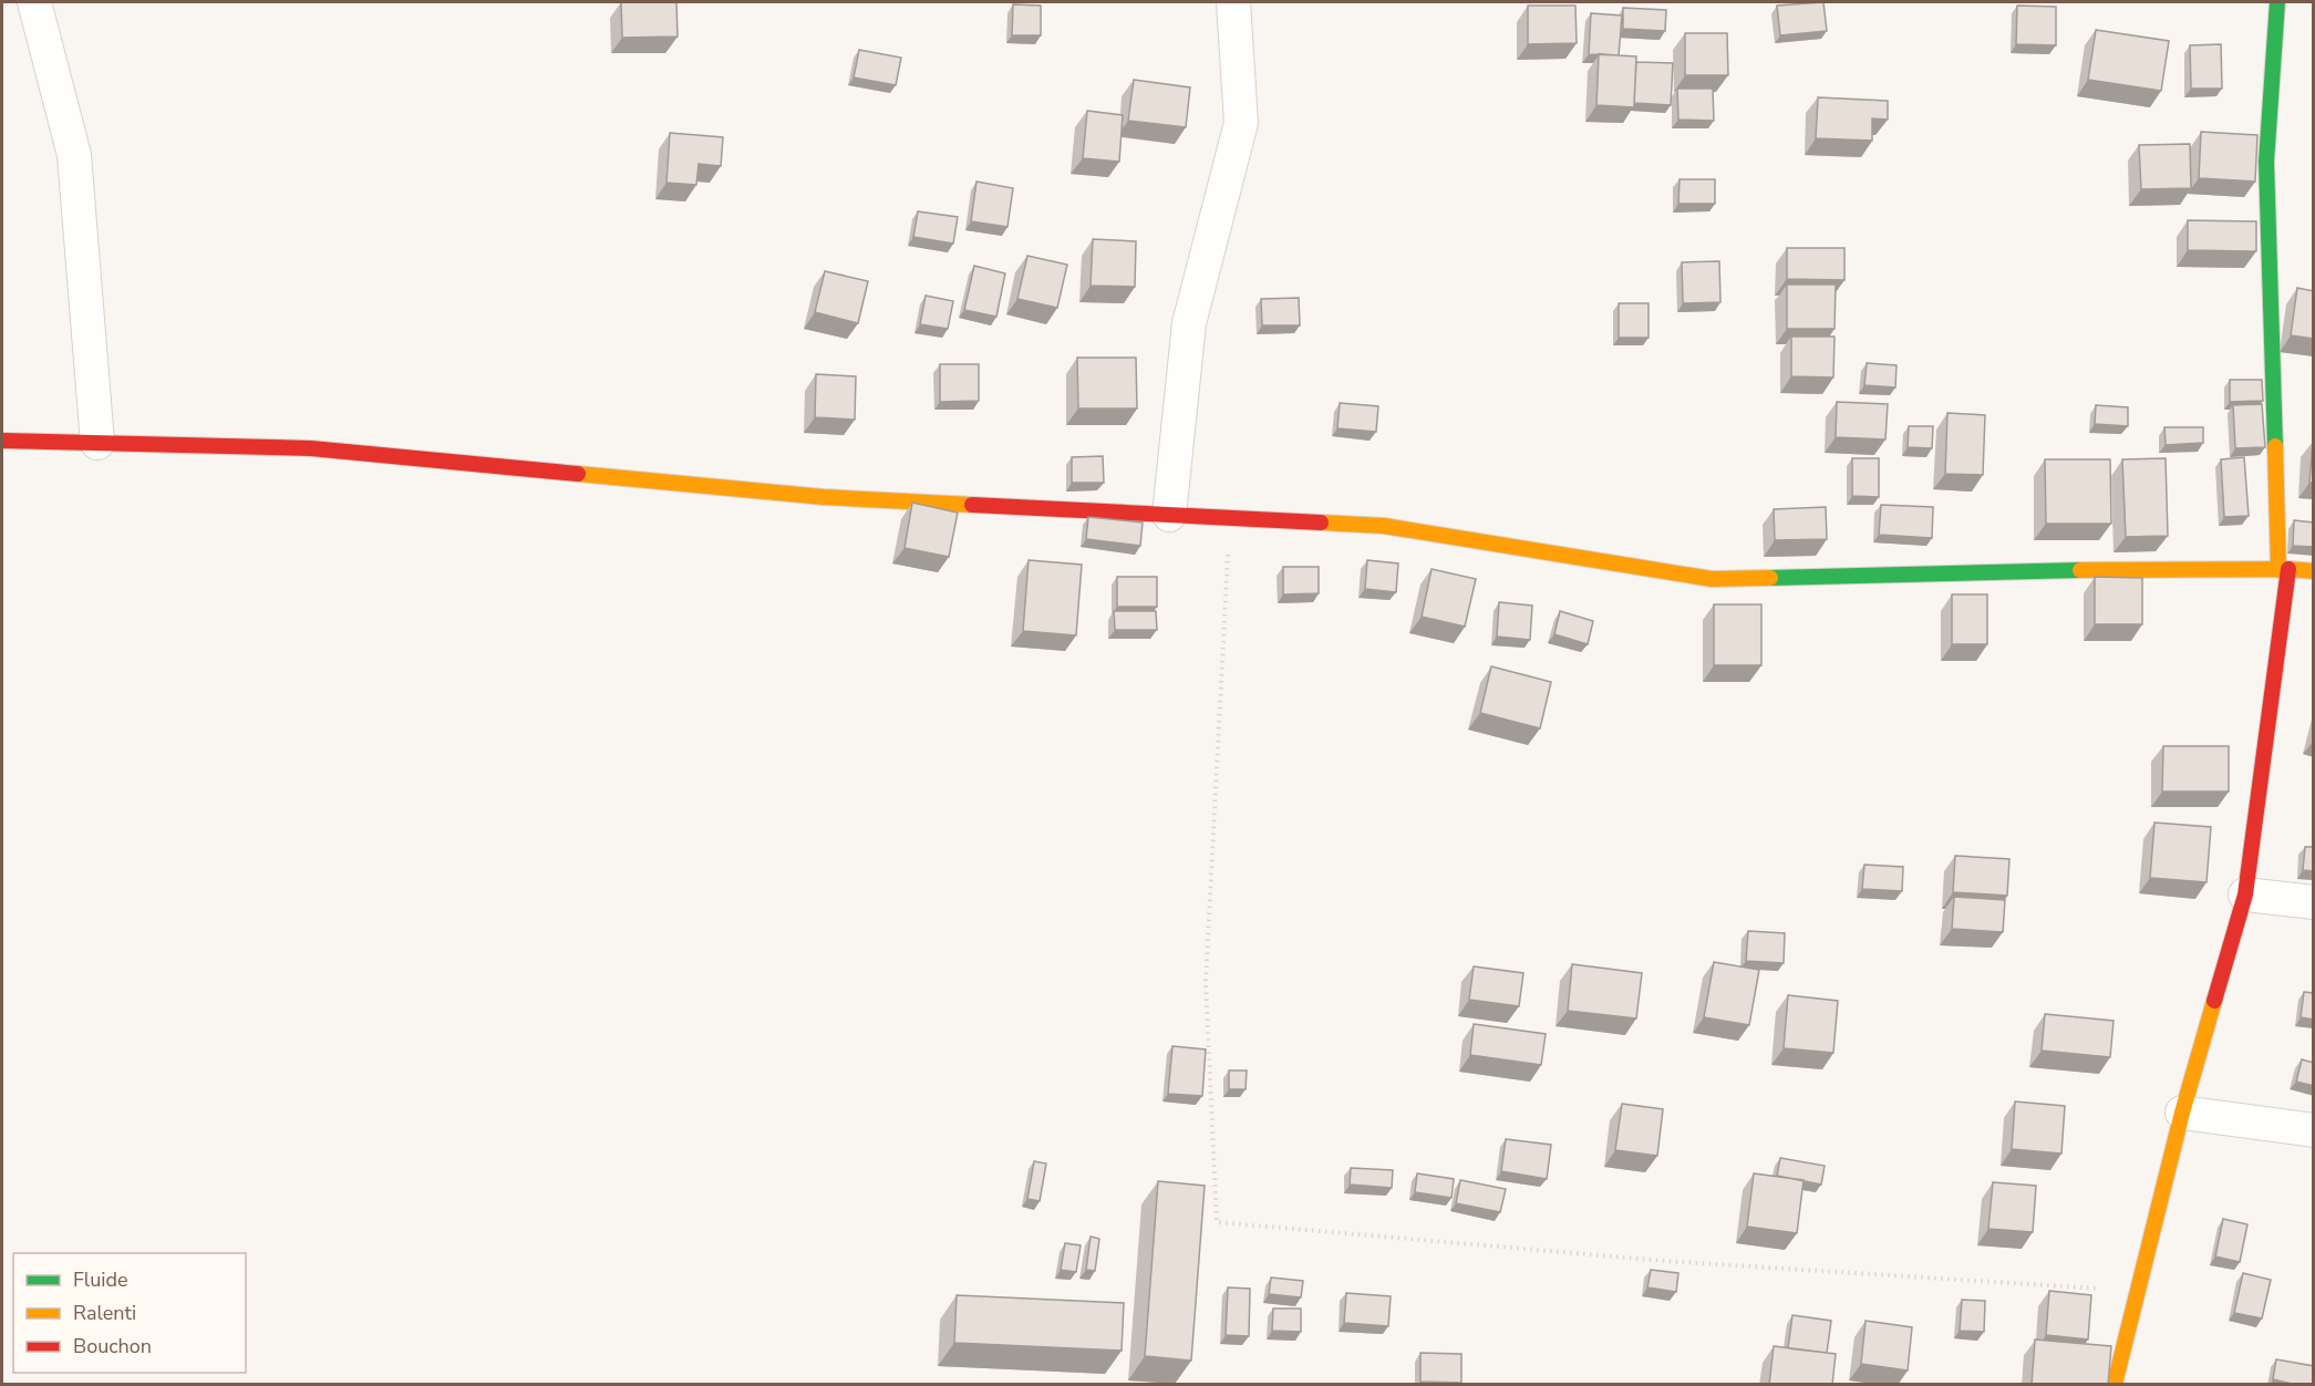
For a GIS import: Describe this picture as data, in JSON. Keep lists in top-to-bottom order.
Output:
{
  "legend": ["Fluide", "Ralenti", "Bouchon"]
}
